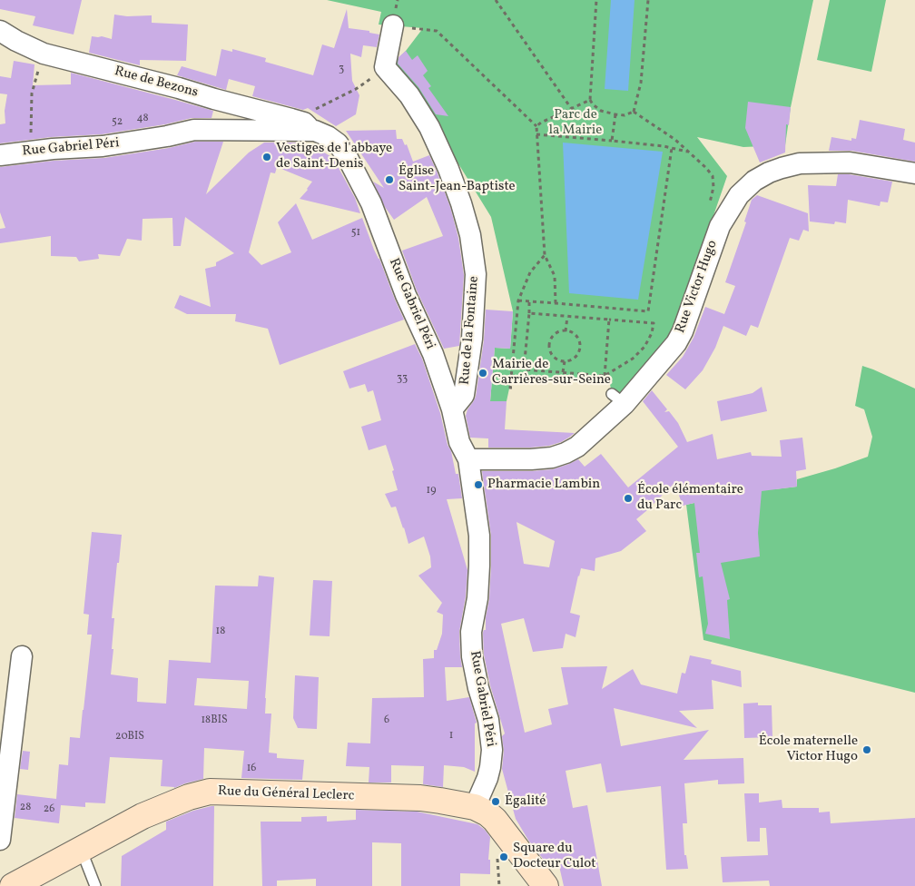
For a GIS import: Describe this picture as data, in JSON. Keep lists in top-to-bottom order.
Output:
{
  "streets": {
    "street": [
      "Rue de Bezons",
      "Rue Gabriel Péri",
      "Rue Victor Hugo",
      "Rue de la Fontaine",
      "Rue du Général Leclerc"
    ]
  },
  "crossings": [
    ["Rue de Bezons", "Rue Gabriel Péri"],
    ["Rue Gabriel Péri", "Rue Victor Hugo"],
    ["Rue Gabriel Péri", "Rue de la Fontaine"],
    ["Rue Gabriel Péri", "Rue du Général Leclerc"]
  ],
  "parks": ["Parc de la Mairie"],
  "places": [
    "Vestiges de l'abbaye de Saint-Denis",
    "Église Saint-Jean-Baptiste",
    "Mairie de Carrières-sur-Seine",
    "Pharmacie Lambin",
    "École élémentaire du Parc",
    "École maternelle Victor Hugo",
    "Égalité",
    "Square du Docteur Culot"
  ],
  "house_numbers": [
    "3",
    "48",
    "52",
    "51",
    "33",
    "19",
    "18",
    "18BIS",
    "6",
    "1",
    "20BIS",
    "16",
    "28",
    "26"
  ]
}
